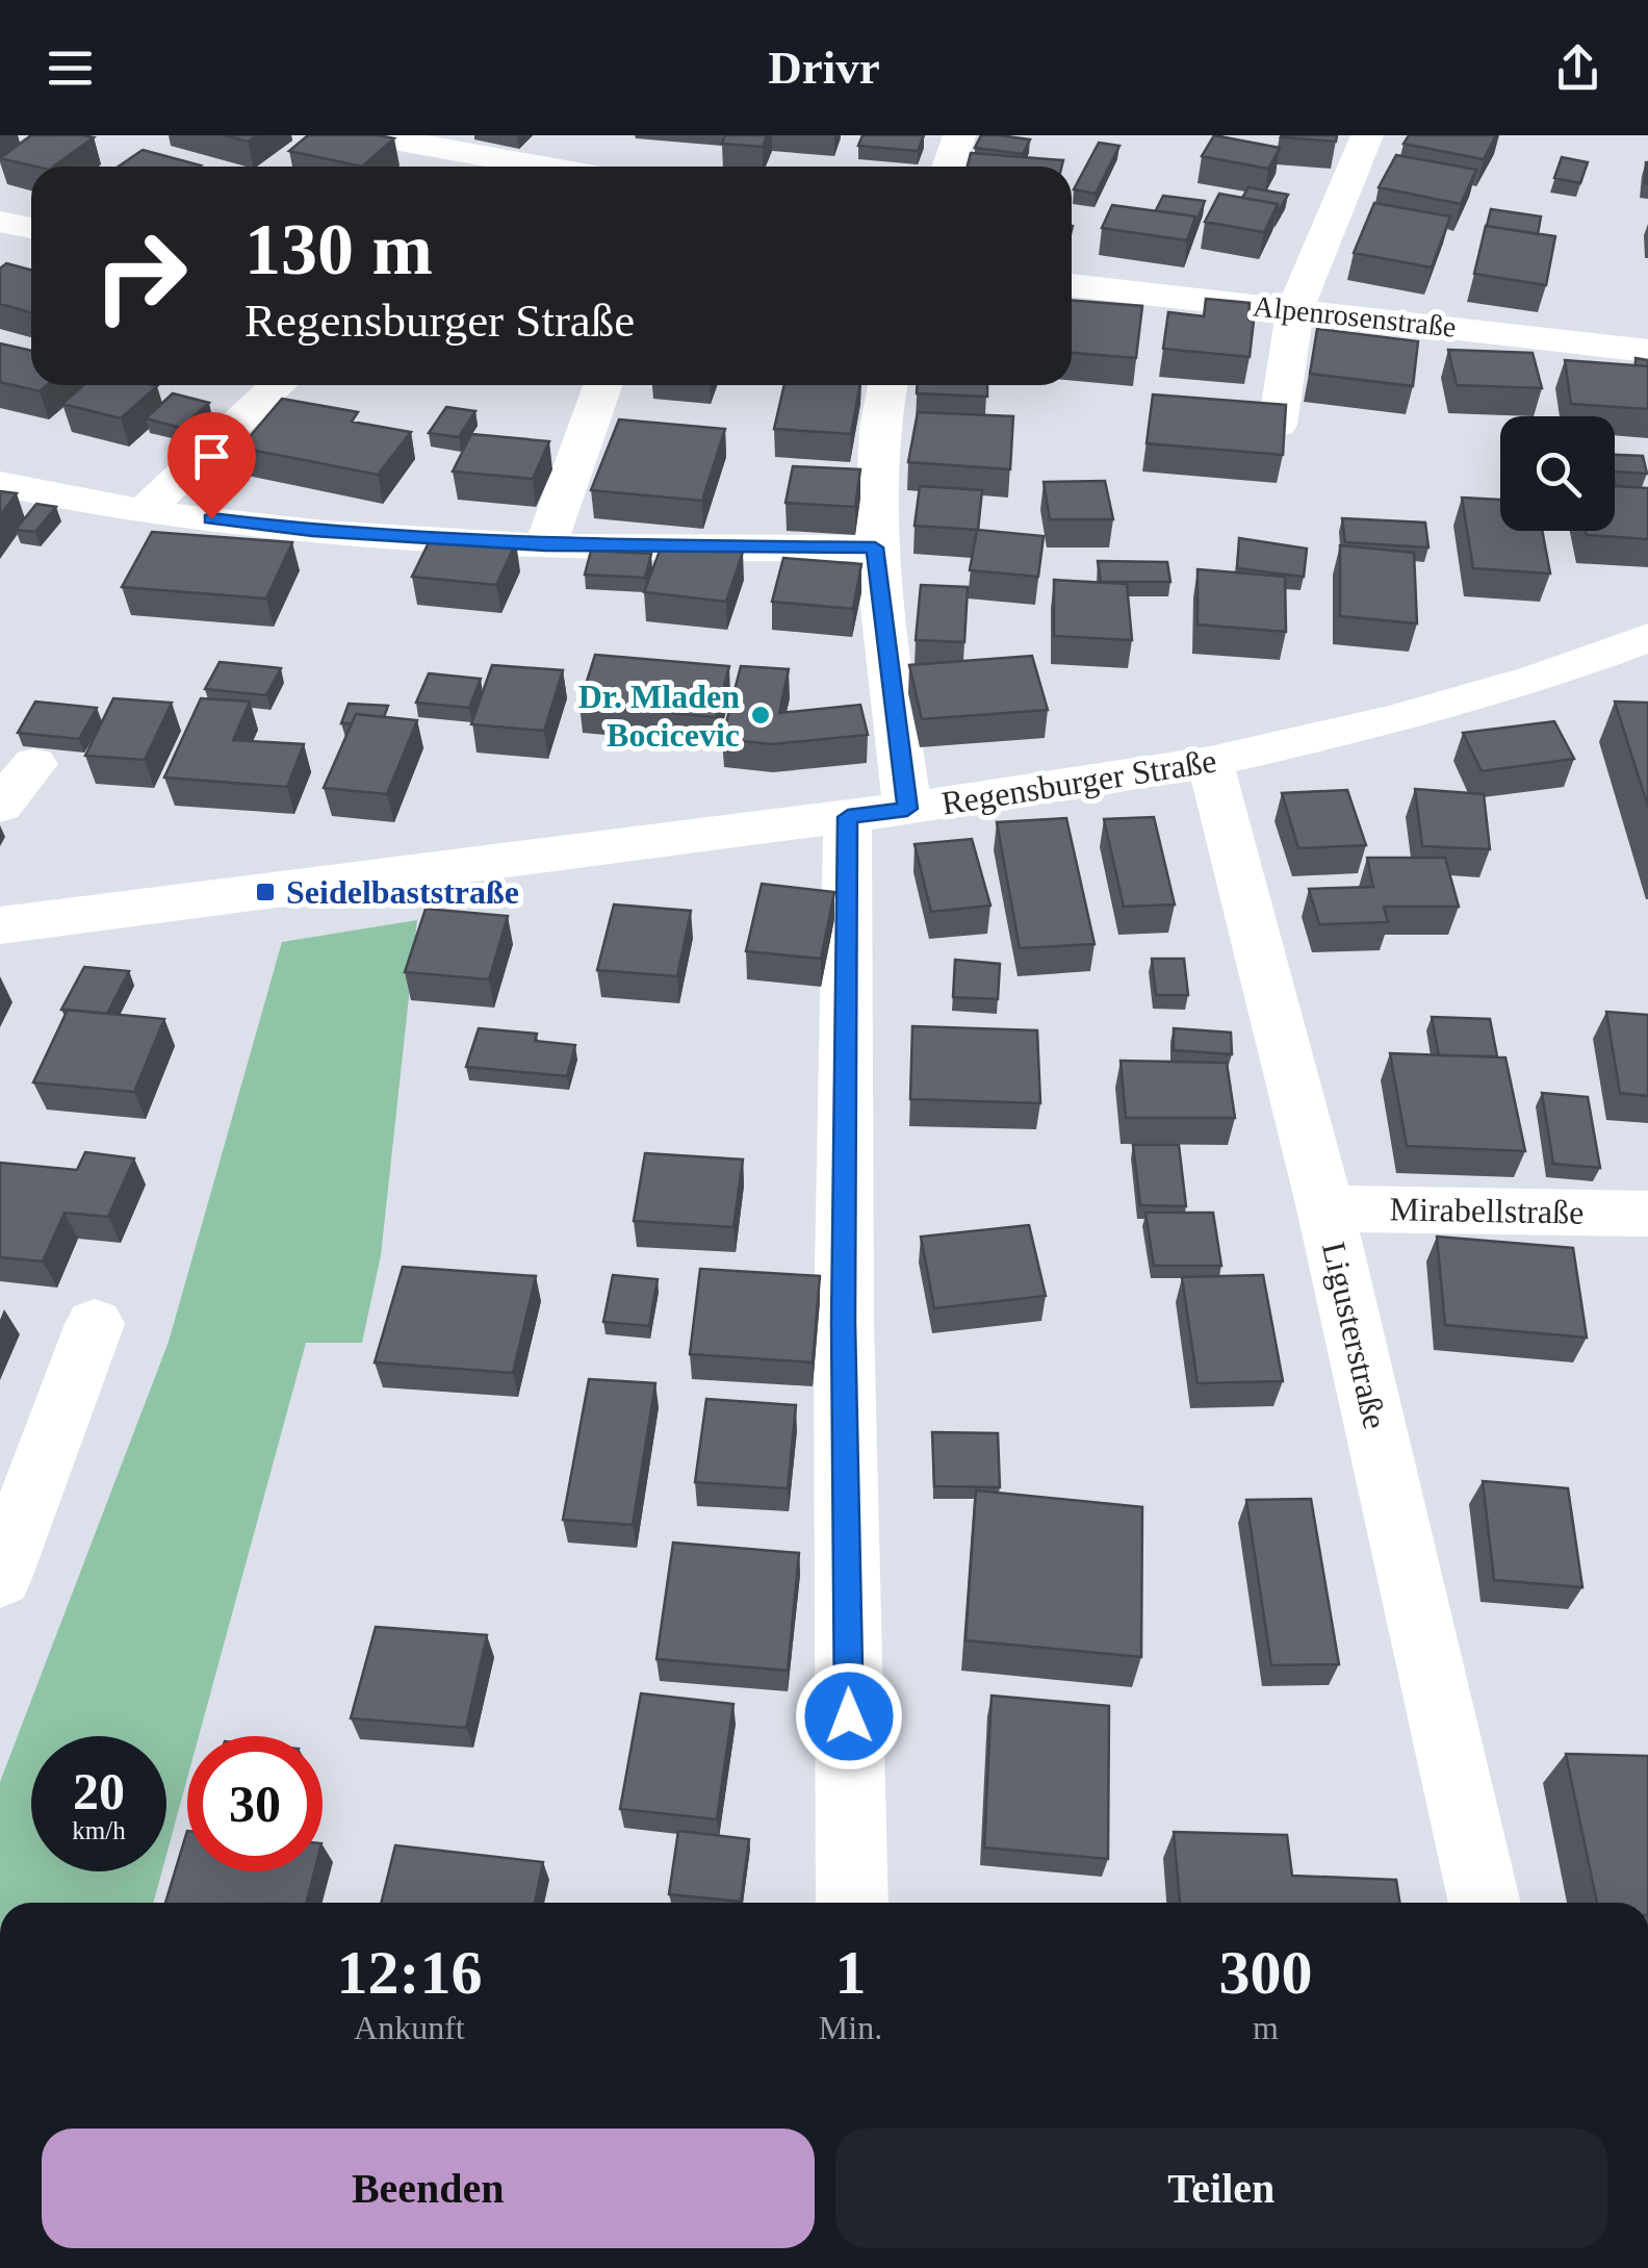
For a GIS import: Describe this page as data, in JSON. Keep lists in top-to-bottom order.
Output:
{
  "streets": {
    "street": [
      "Alpenrosenstraße",
      "Regensburger Straße",
      "Mirabellstraße",
      "Ligusterstraße"
    ]
  },
  "crossings": [
    ["Regensburger Straße", "Ligusterstraße"],
    ["Mirabellstraße", "Ligusterstraße"]
  ],
  "places": {
    "other": ["Dr. Mladen Bocicevic"],
    "transit": ["Seidelbaststraße"]
  },
  "page": {
    "header": "Drivr",
    "turn": ["130 m", "Regensburger Straße"],
    "speed": "20 km/h",
    "limit": "30",
    "eta": [
      "12:16",
      "Ankunft",
      "1",
      "Min.",
      "300",
      "m"
    ],
    "buttons": ["Beenden", "Teilen"]
  }
}
